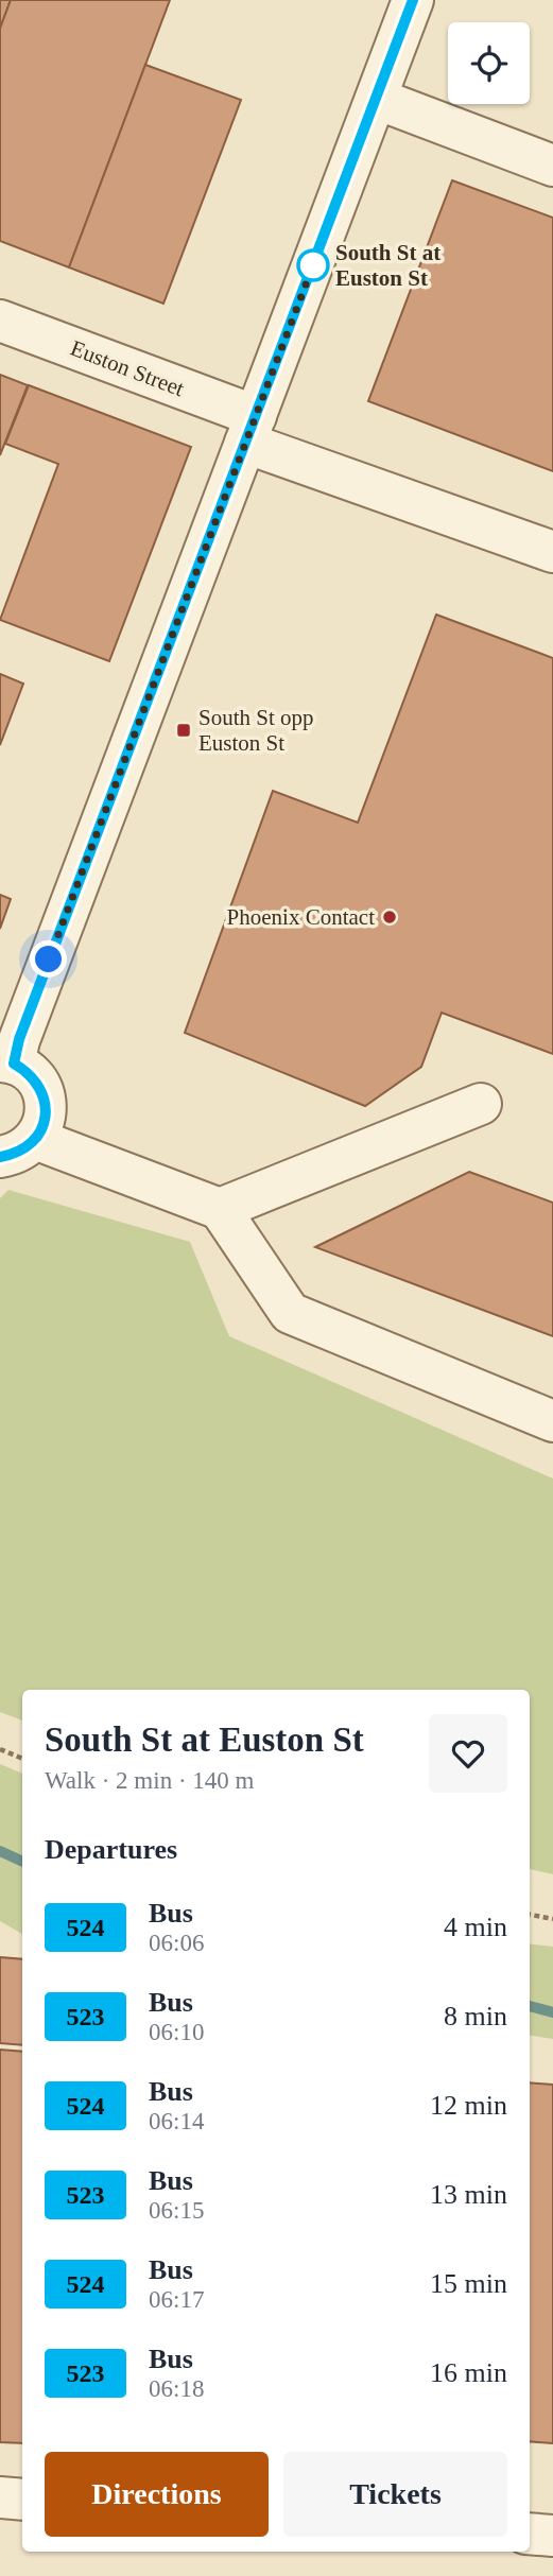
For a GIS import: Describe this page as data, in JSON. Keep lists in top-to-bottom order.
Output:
{
  "streets": {
    "street": ["Euston Street"]
  },
  "places": {
    "other": ["South St at Euston St", "Phoenix Contact"],
    "transit": ["South St opp Euston St"]
  },
  "lines": ["bus line 524"],
  "page": {
    "heading": [
      ["South St at Euston St", "Walk · 2 min · 140 m"],
      "Departures"
    ],
    "list": [
      {
        "mark": "524",
        "name": "Bus",
        "note": "06:06",
        "value": "4 min"
      },
      {
        "mark": "523",
        "name": "Bus",
        "note": "06:10",
        "value": "8 min"
      },
      {
        "mark": "524",
        "name": "Bus",
        "note": "06:14",
        "value": "12 min"
      },
      {
        "mark": "523",
        "name": "Bus",
        "note": "06:15",
        "value": "13 min"
      },
      {
        "mark": "524",
        "name": "Bus",
        "note": "06:17",
        "value": "15 min"
      },
      {
        "mark": "523",
        "name": "Bus",
        "note": "06:18",
        "value": "16 min"
      }
    ],
    "buttons": ["Directions", "Tickets"]
  }
}
